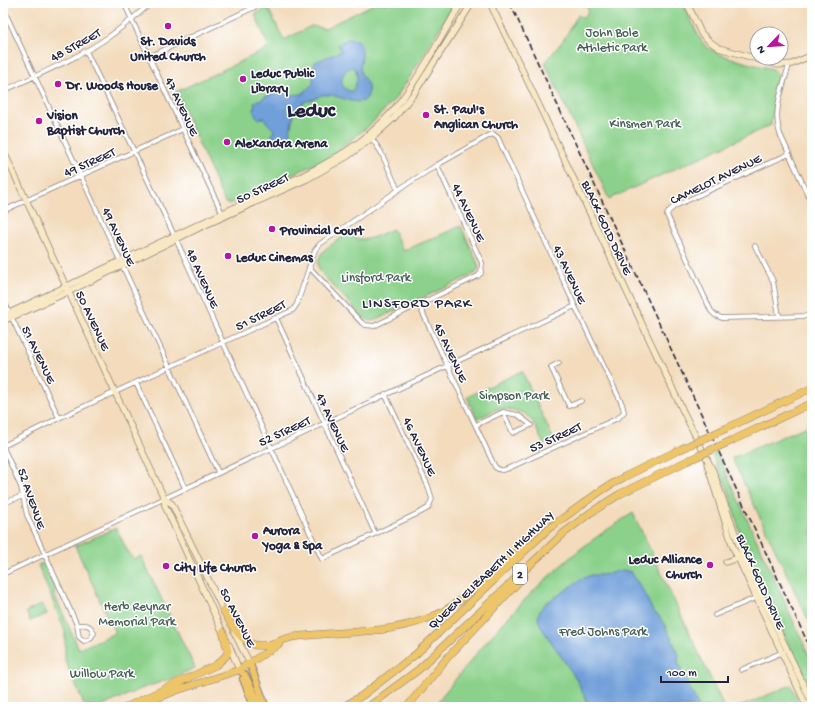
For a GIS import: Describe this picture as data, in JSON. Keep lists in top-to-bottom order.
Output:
{
  "streets": {
    "highway": ["QUEEN ELIZABETH II HIGHWAY", "2"],
    "main road": ["50 STREET", "BLACK GOLD DRIVE", "50 AVENUE"],
    "street": [
      "48 STREET",
      "47 AVENUE",
      "49 STREET",
      "CAMELOT AVENUE",
      "44 AVENUE",
      "49 AVENUE",
      "43 AVENUE",
      "48 AVENUE",
      "51 STREET",
      "45 AVENUE",
      "51 AVENUE",
      "52 STREET",
      "53 STREET",
      "46 AVENUE",
      "52 AVENUE"
    ]
  },
  "crossings": [
    ["48 STREET", "47 AVENUE"],
    ["48 STREET", "49 AVENUE"],
    ["48 STREET", "48 AVENUE"],
    ["47 AVENUE", "49 STREET"],
    ["47 AVENUE", "50 STREET"],
    ["47 AVENUE", "48 AVENUE"],
    ["47 AVENUE", "51 STREET"],
    ["47 AVENUE", "52 STREET"],
    ["47 AVENUE", "46 AVENUE"],
    ["49 STREET", "49 AVENUE"],
    ["49 STREET", "48 AVENUE"],
    ["49 STREET", "50 AVENUE"],
    ["50 STREET", "49 AVENUE"],
    ["50 STREET", "48 AVENUE"],
    ["50 STREET", "50 AVENUE"],
    ["50 STREET", "51 AVENUE"],
    ["44 AVENUE", "51 STREET"],
    ["44 AVENUE", "45 AVENUE"],
    ["49 AVENUE", "51 STREET"],
    ["49 AVENUE", "52 STREET"],
    ["43 AVENUE", "51 STREET"],
    ["43 AVENUE", "52 STREET"],
    ["43 AVENUE", "53 STREET"],
    ["48 AVENUE", "51 STREET"],
    ["48 AVENUE", "52 STREET"],
    ["48 AVENUE", "46 AVENUE"],
    ["51 STREET", "50 AVENUE"],
    ["51 STREET", "51 AVENUE"],
    ["51 STREET", "52 AVENUE"],
    ["50 AVENUE", "52 STREET"],
    ["45 AVENUE", "52 STREET"],
    ["45 AVENUE", "53 STREET"],
    ["52 STREET", "46 AVENUE"],
    ["52 STREET", "52 AVENUE"]
  ],
  "districts": ["Leduc", "LINSFORD PARK"],
  "parks": [
    "John Bole Athletic Park",
    "Kinsmen Park",
    "Linsford Park",
    "Simpson Park",
    "Herb Reynar Memorial Park",
    "Fred Johns Park",
    "Willow Park"
  ],
  "places": [
    "St. Davids United Church",
    "Leduc Public Library",
    "Dr. Woods House",
    "St. Paul's Anglican Church",
    "Vision Baptist Church",
    "Alexandra Arena",
    "Provincial Court",
    "Leduc Cinemas",
    "Aurora Yoga & Spa",
    "Leduc Alliance Church",
    "City Life Church"
  ],
  "scale_bar": "100 m",
  "north": "bottom left"
}
